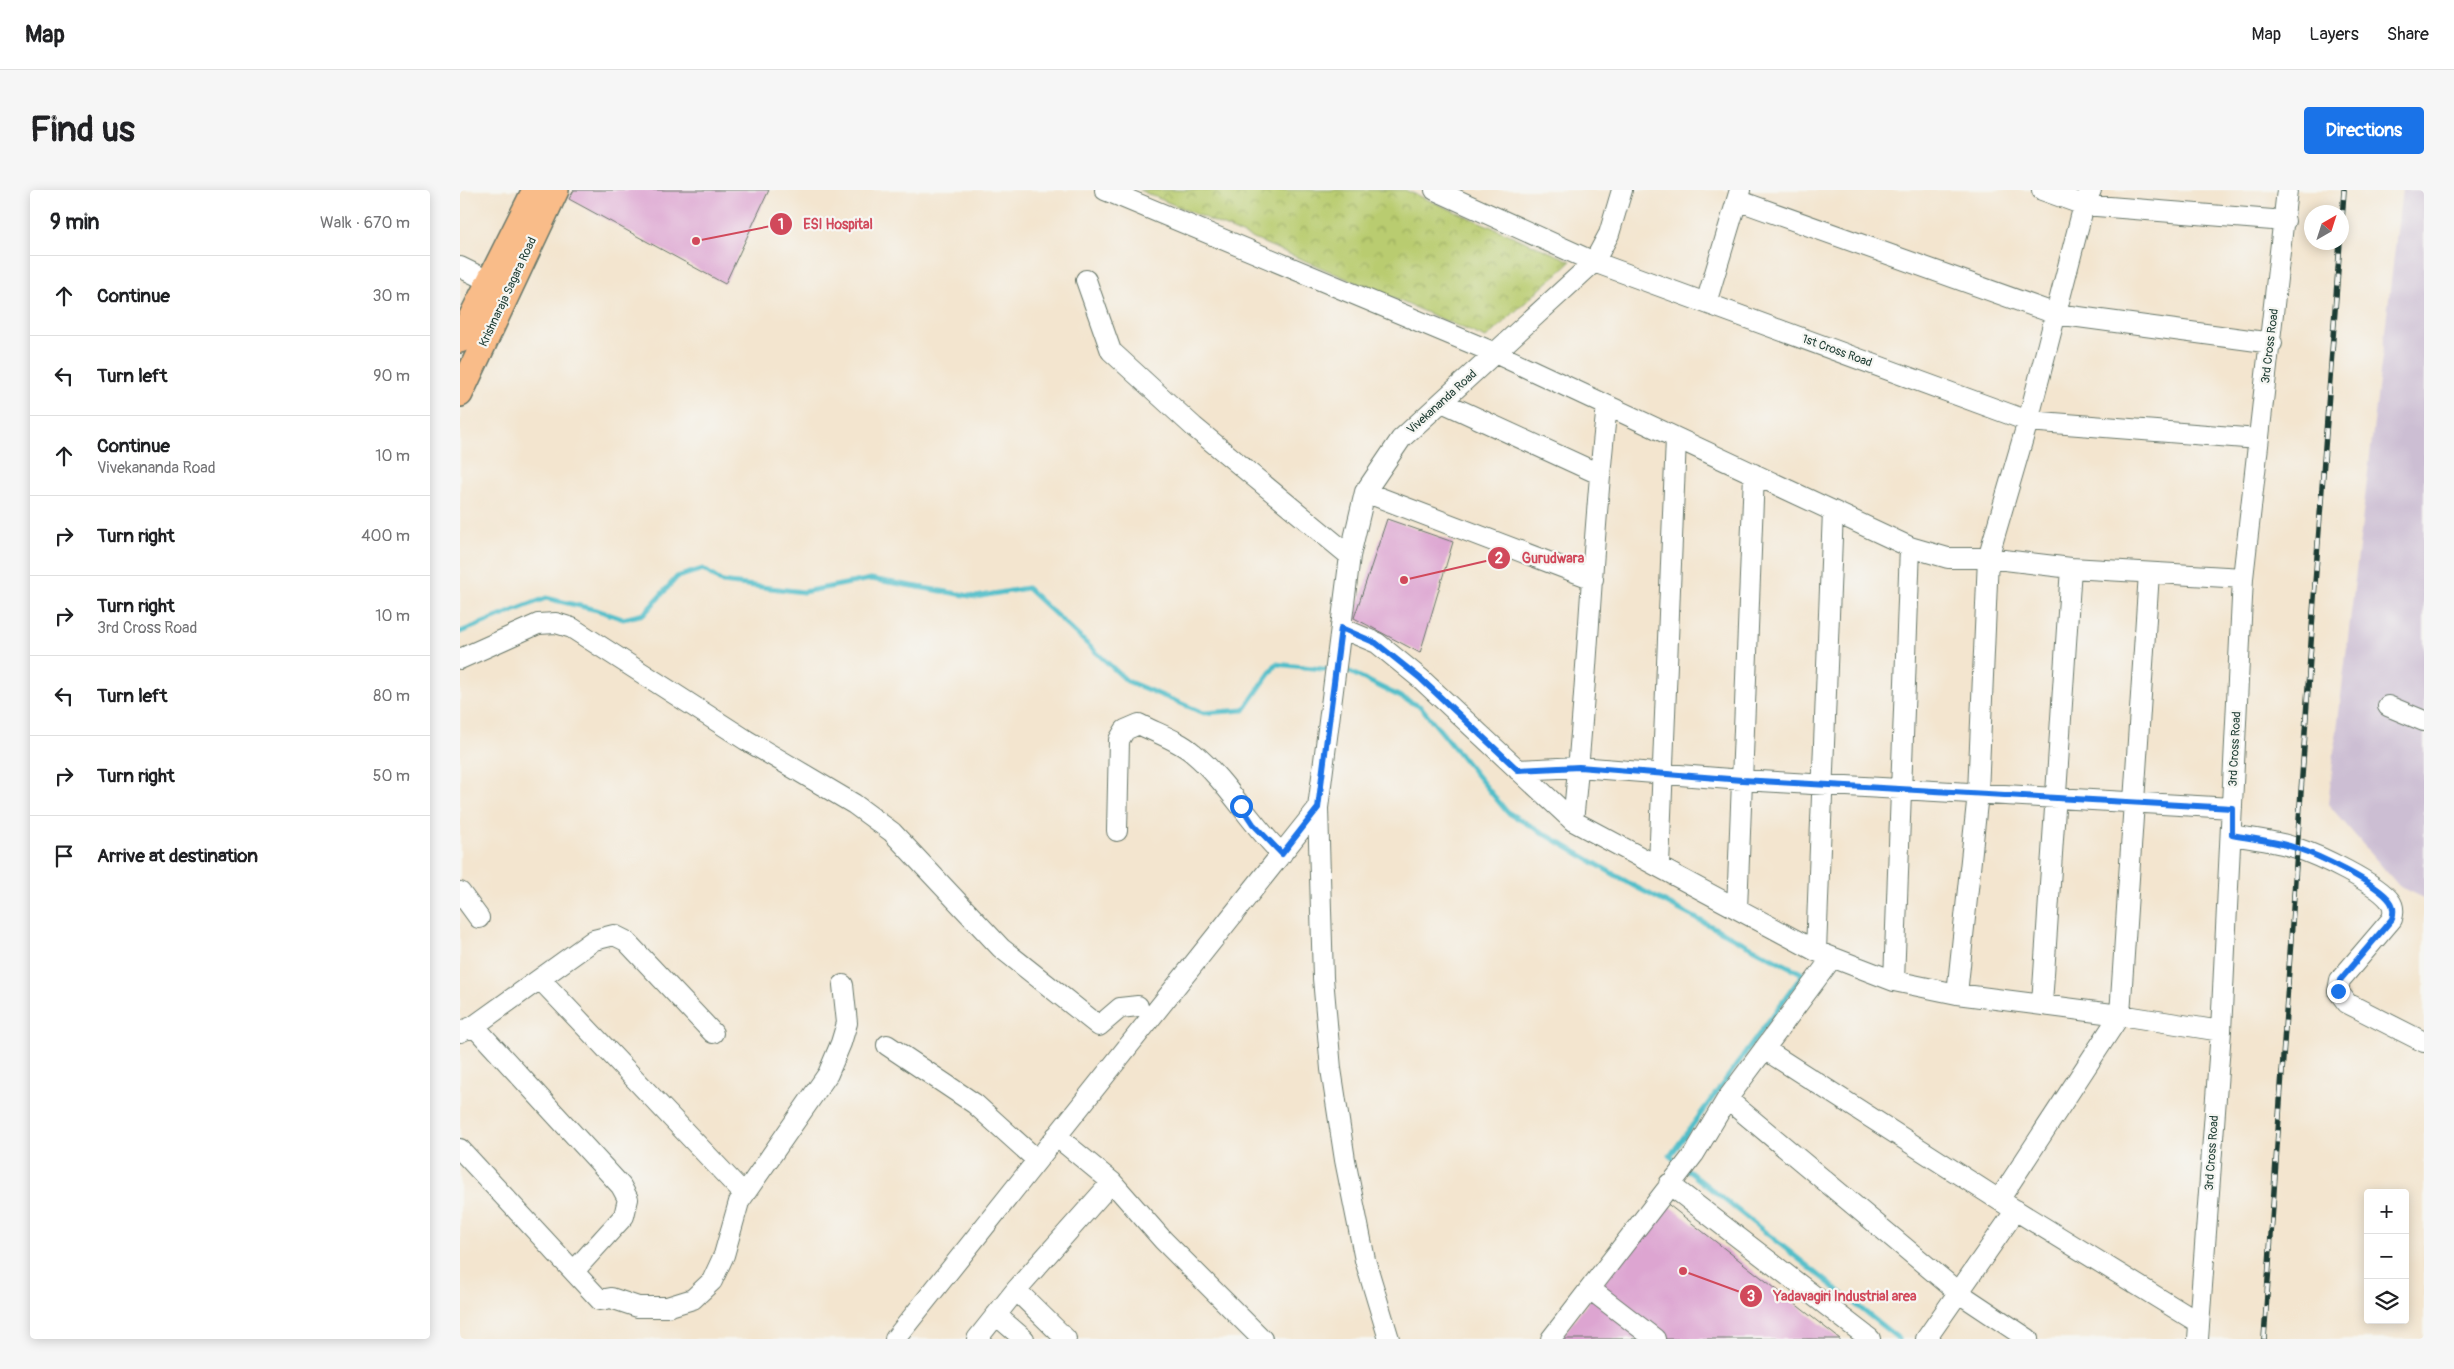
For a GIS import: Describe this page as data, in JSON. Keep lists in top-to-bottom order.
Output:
{
  "streets": {
    "main road": ["Krishnaraja Sagara Road"],
    "street": ["3rd Cross Road", "1st Cross Road", "Vivekananda Road"]
  },
  "crossings": [
    ["3rd Cross Road", "1st Cross Road"],
    ["1st Cross Road", "Vivekananda Road"]
  ],
  "places": ["ESI Hospital", "Gurudwara", "Yadavagiri Industrial area"],
  "north": "top right",
  "page": {
    "header": "Map",
    "nav": ["Map", "Layers", "Share"],
    "buttons": "Directions",
    "title": "Find us",
    "heading": ["9 min", "Walk · 670 m"],
    "list": [
      ["Continue", "30 m"],
      ["Turn left", "90 m"],
      ["Continue", "Vivekananda Road", "10 m"],
      ["Turn right", "400 m"],
      ["Turn right", "3rd Cross Road", "10 m"],
      ["Turn left", "80 m"],
      ["Turn right", "50 m"],
      "Arrive at destination"
    ],
    "map_buttons": ["+", "−"]
  }
}
